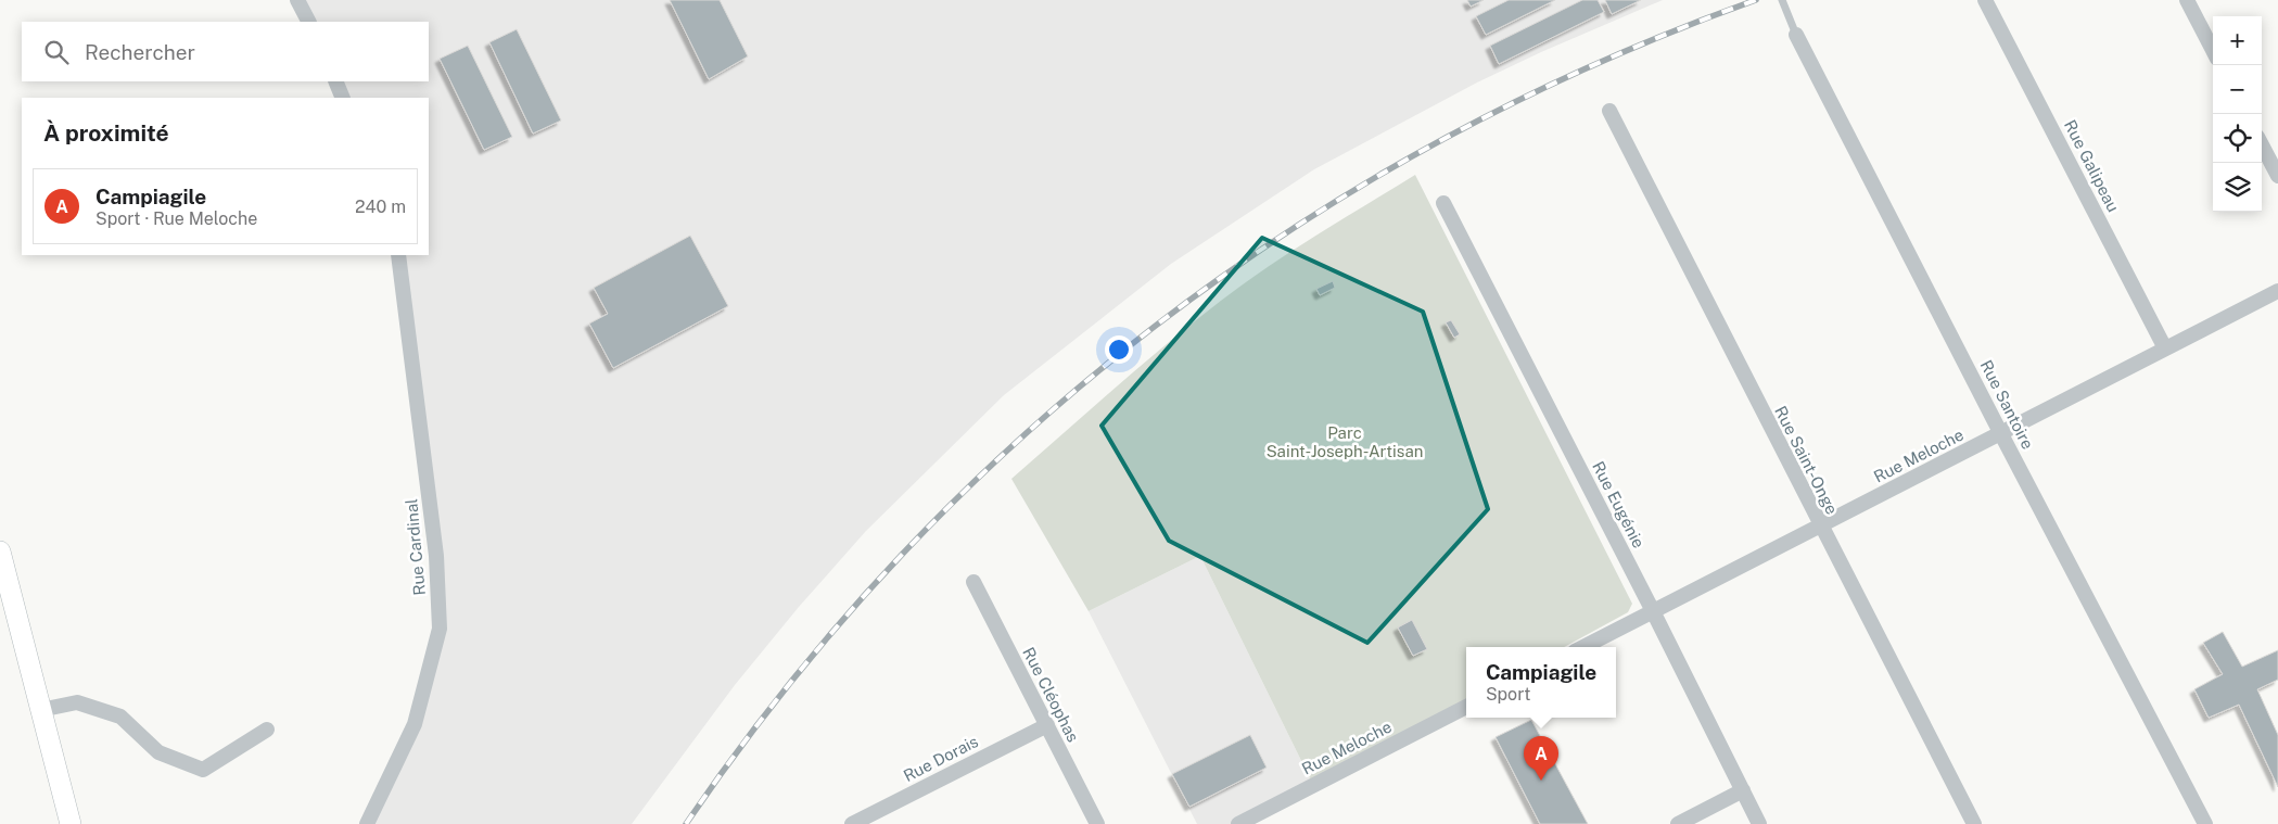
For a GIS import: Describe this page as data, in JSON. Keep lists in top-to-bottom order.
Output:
{
  "streets": {
    "street": [
      "Rue Galipeau",
      "Rue Santoire",
      "Rue Meloche",
      "Rue Saint-Onge",
      "Rue Eugénie",
      "Rue Cardinal",
      "Rue Cléophas",
      "Rue Dorais"
    ]
  },
  "crossings": [
    ["Rue Galipeau", "Rue Meloche"],
    ["Rue Santoire", "Rue Meloche"],
    ["Rue Meloche", "Rue Saint-Onge"],
    ["Rue Meloche", "Rue Eugénie"],
    ["Rue Cléophas", "Rue Dorais"]
  ],
  "parks": ["Parc Saint-Joseph-Artisan"],
  "page": {
    "map_buttons": ["+", "−"],
    "search": "Rechercher",
    "heading": "À proximité",
    "list": [
      {
        "mark": "A",
        "name": "Campiagile",
        "note": "Sport · Rue Meloche",
        "value": "240 m"
      }
    ],
    "popup": ["Campiagile", "Sport"],
    "pins": "A"
  }
}
